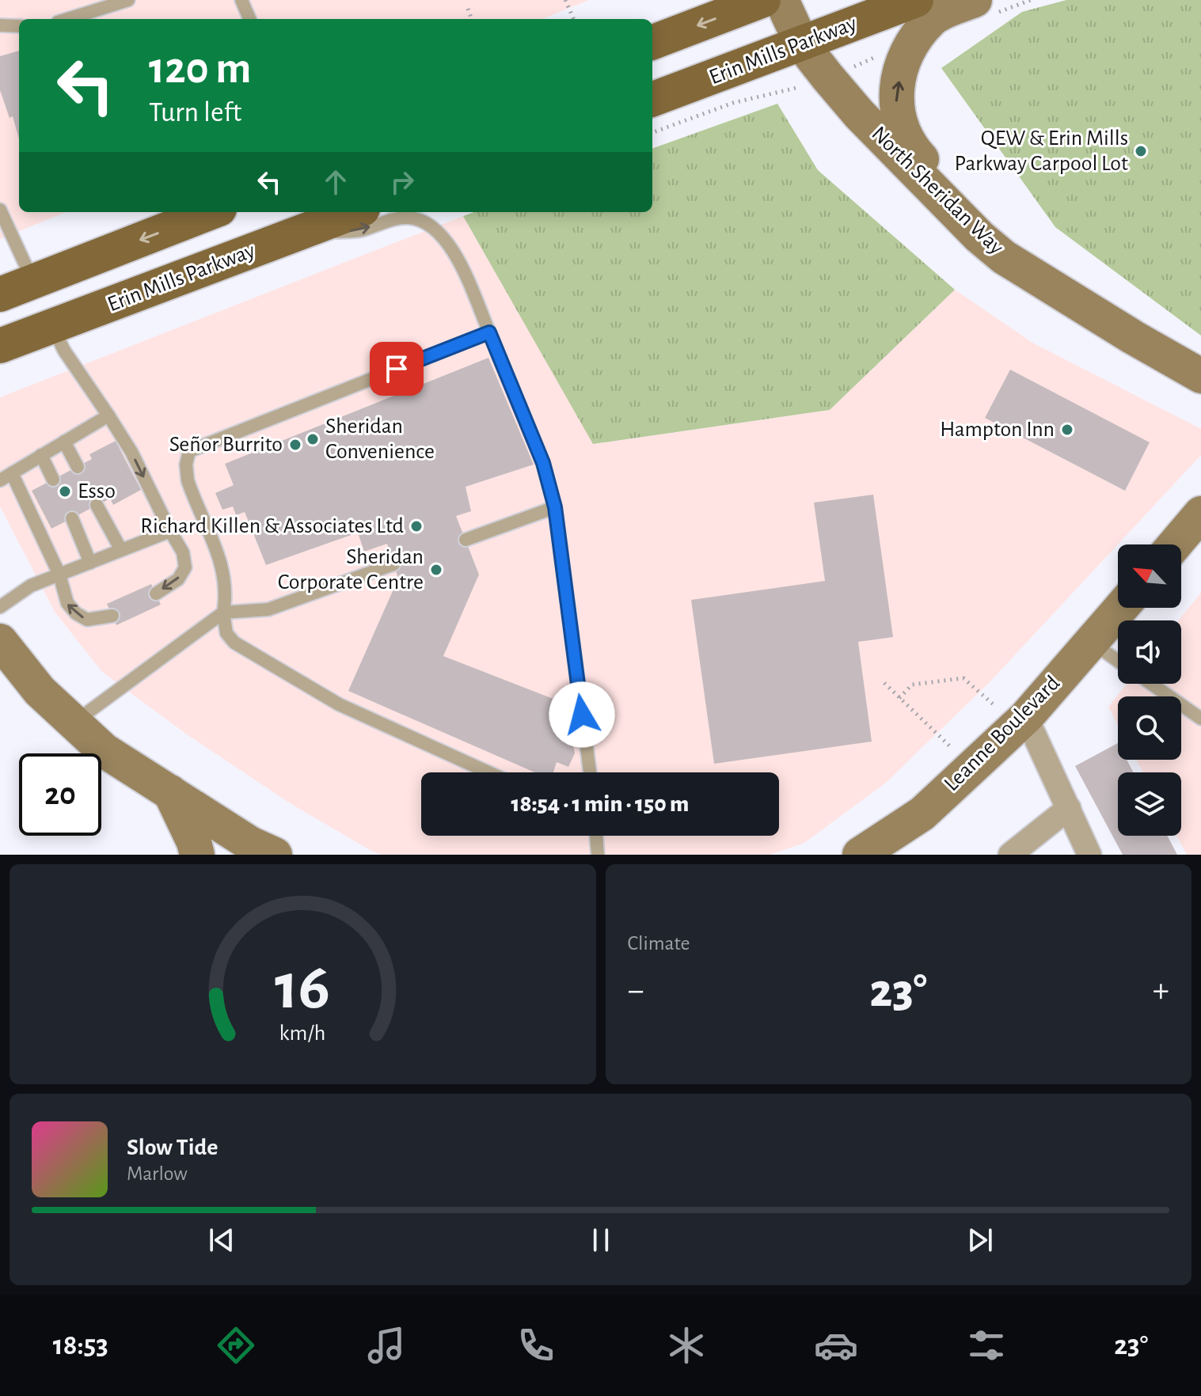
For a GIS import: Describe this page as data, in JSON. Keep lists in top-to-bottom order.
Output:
{
  "streets": {
    "main road": ["Erin Mills Parkway"],
    "street": ["North Sheridan Way", "Leanne Boulevard"]
  },
  "crossings": [
    ["Erin Mills Parkway", "North Sheridan Way"]
  ],
  "places": [
    "QEW & Erin Mills Parkway Carpool Lot",
    "Hampton Inn",
    "Sheridan Convenience",
    "Señor Burrito",
    "Esso",
    "Richard Killen & Associates Ltd",
    "Sheridan Corporate Centre"
  ],
  "north": "top left",
  "page": {
    "turn": ["120 m", "Turn left"],
    "limit": "20",
    "trip": "18:54 · 1 min · 150 m",
    "tile": "Climate",
    "heat": ["−", "23°", "+"],
    "song": ["Slow Tide", "Marlow"],
    "tabs": ["18:53", "23°"],
    "gauge": ["16", "km/h"]
  }
}
